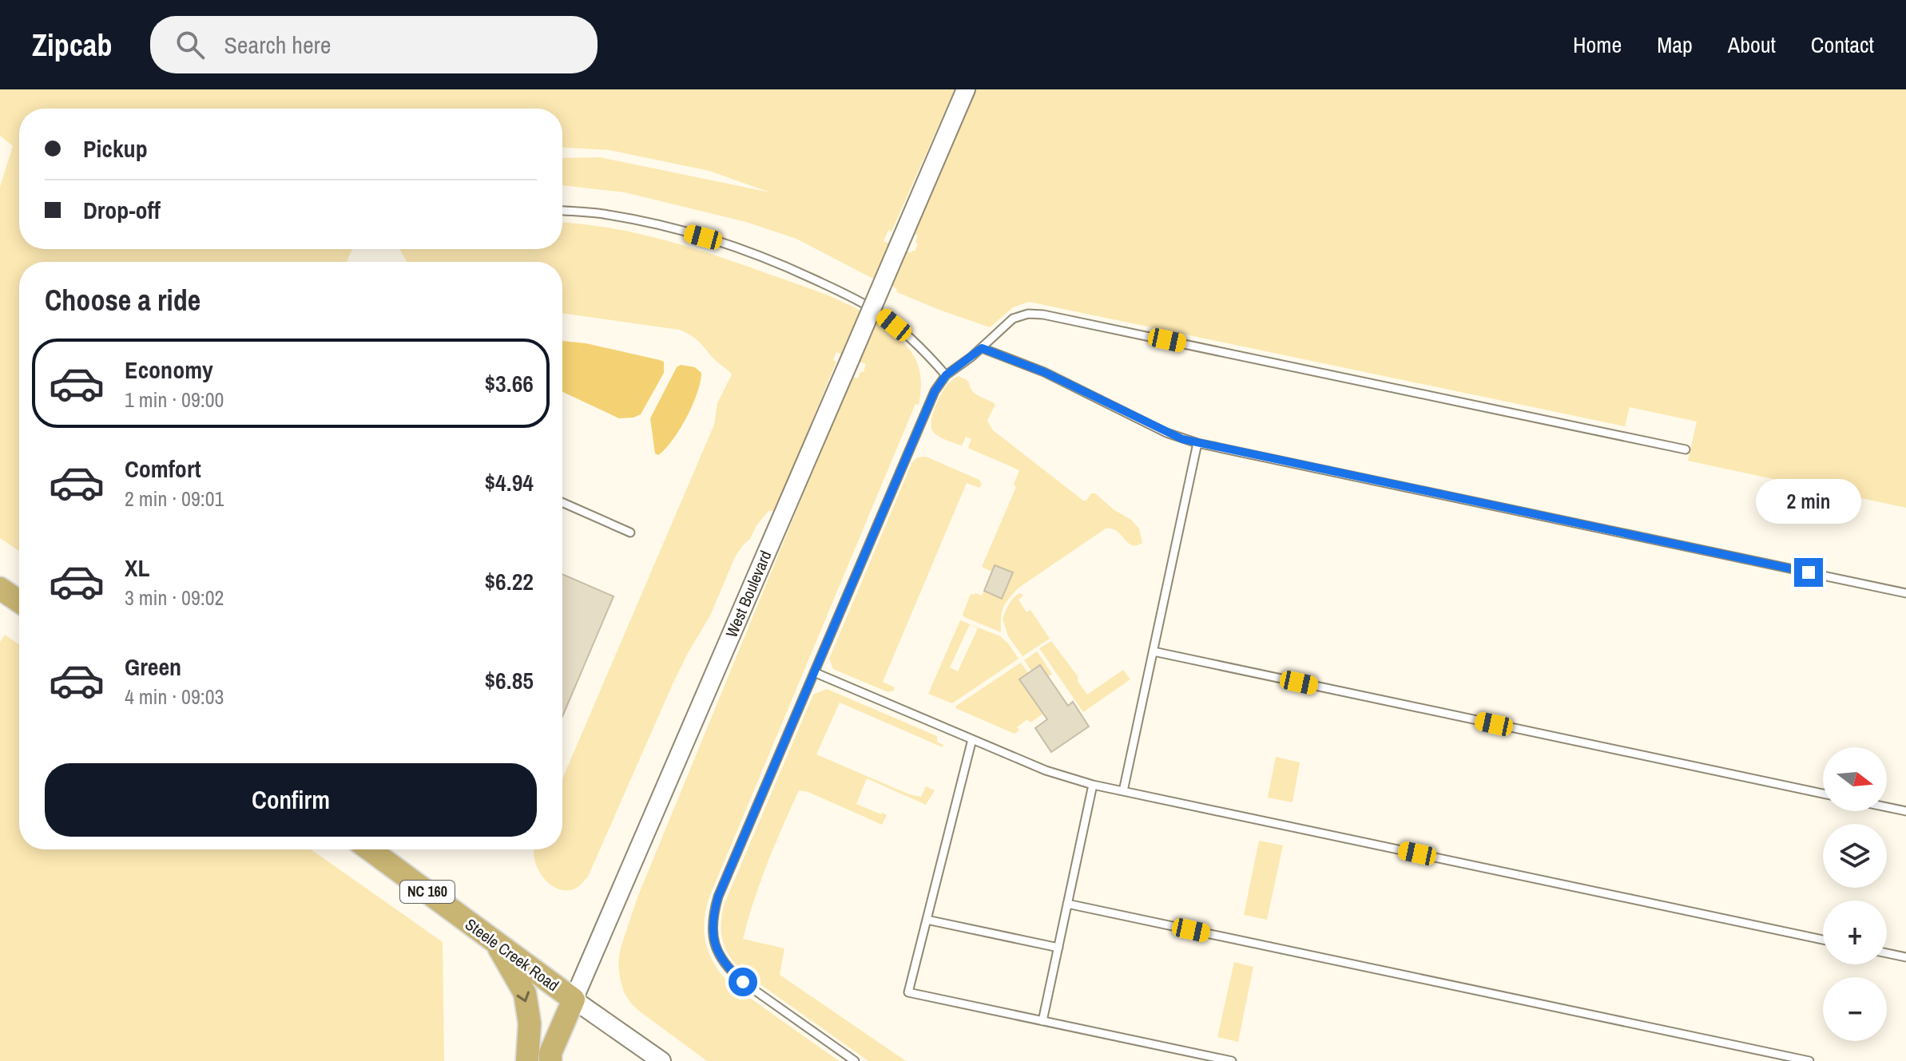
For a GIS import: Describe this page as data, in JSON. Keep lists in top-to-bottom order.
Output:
{
  "streets": {
    "main road": ["NC 160", "Steele Creek Road"],
    "street": ["West Boulevard"]
  },
  "crossings": [
    ["West Boulevard", "Steele Creek Road"]
  ],
  "north": "right",
  "page": {
    "header": "Zipcab",
    "search": "Search here",
    "nav": [
      "Home",
      "Map",
      "About",
      "Contact"
    ],
    "banner": ["Pickup", "Drop-off"],
    "heading": "Choose a ride",
    "list": [
      {
        "name": "Economy",
        "note": "1 min · 09:00",
        "value": "$3.66"
      },
      {
        "name": "Comfort",
        "note": "2 min · 09:01",
        "value": "$4.94"
      },
      {
        "name": "XL",
        "note": "3 min · 09:02",
        "value": "$6.22"
      },
      {
        "name": "Green",
        "note": "4 min · 09:03",
        "value": "$6.85"
      }
    ],
    "bubble": "2 min",
    "map_buttons": ["+", "−"],
    "buttons": "Confirm"
  }
}
